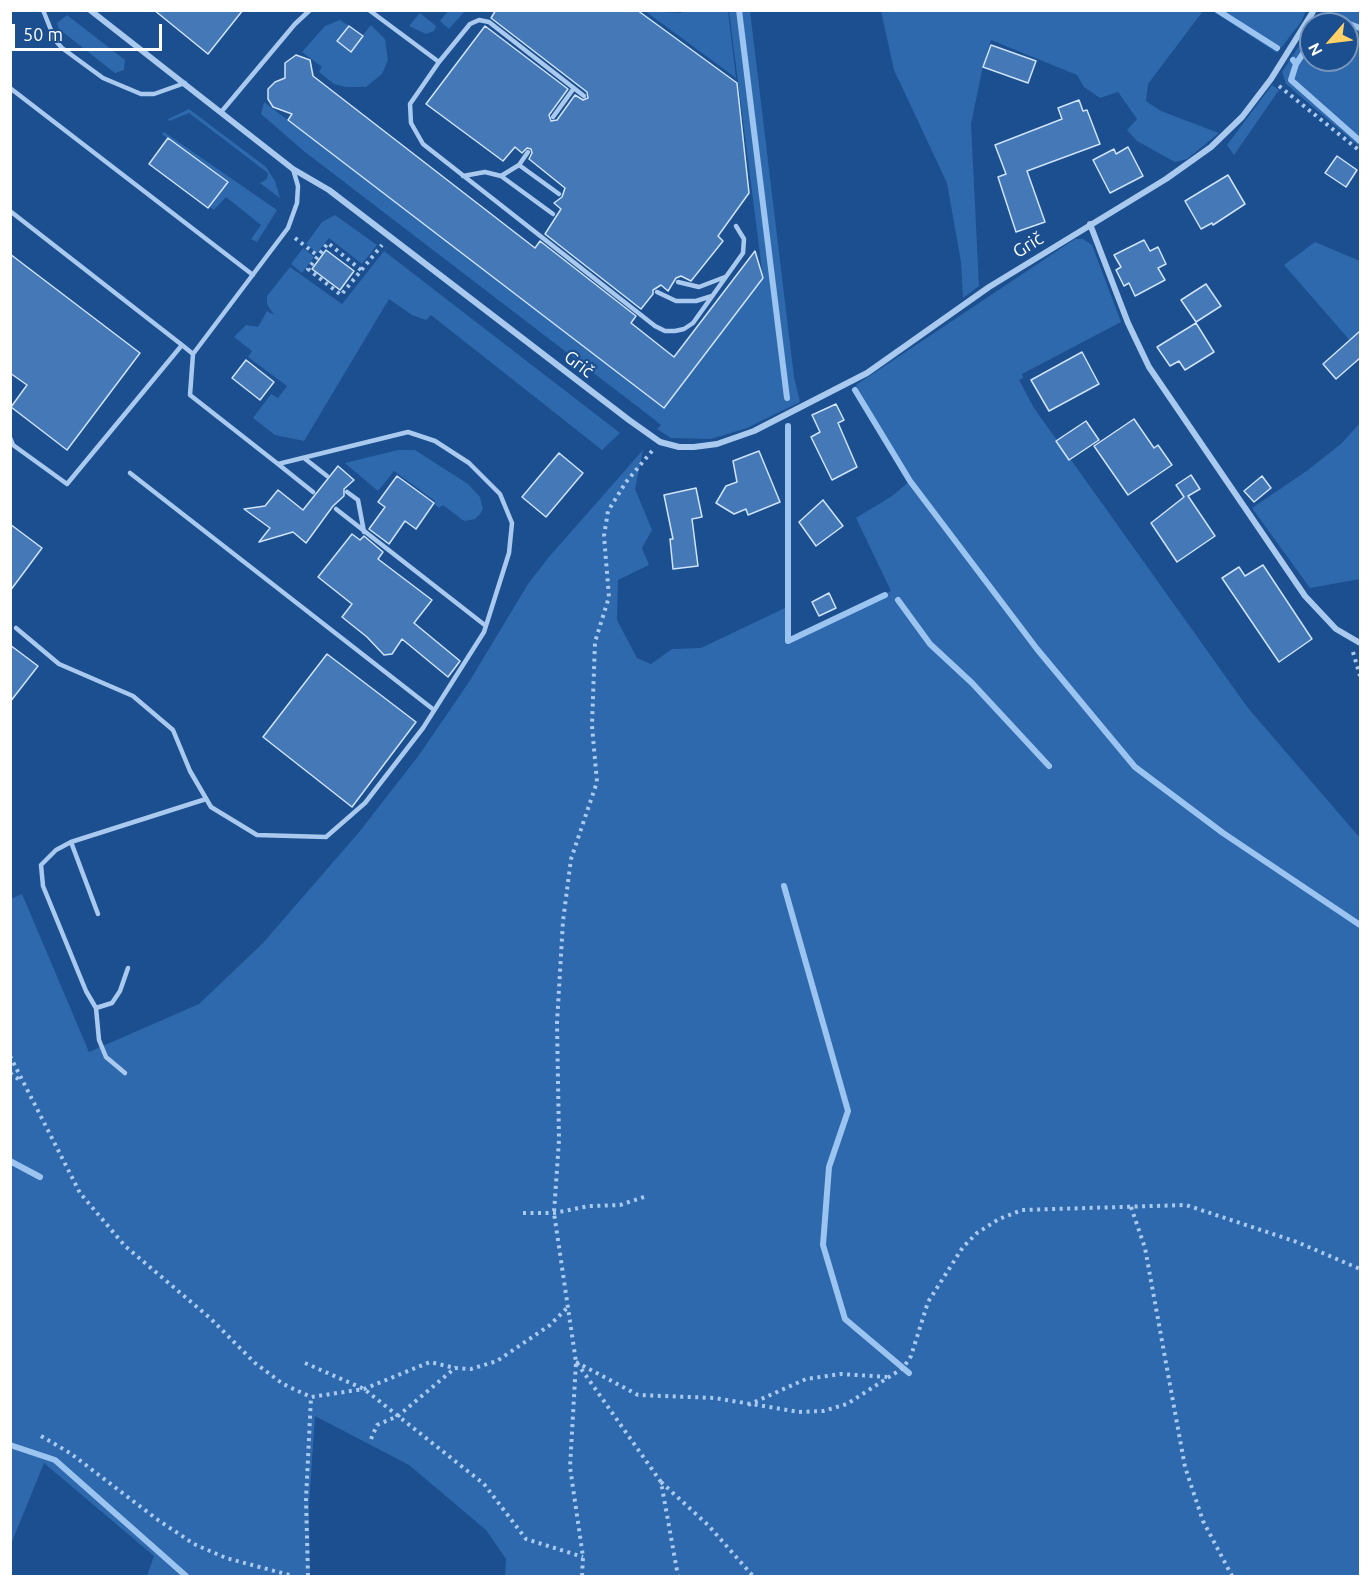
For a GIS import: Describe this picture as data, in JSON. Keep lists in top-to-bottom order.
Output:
{
  "streets": {
    "street": ["Grič"]
  },
  "scale_bar": "50 m",
  "north": "bottom left"
}
